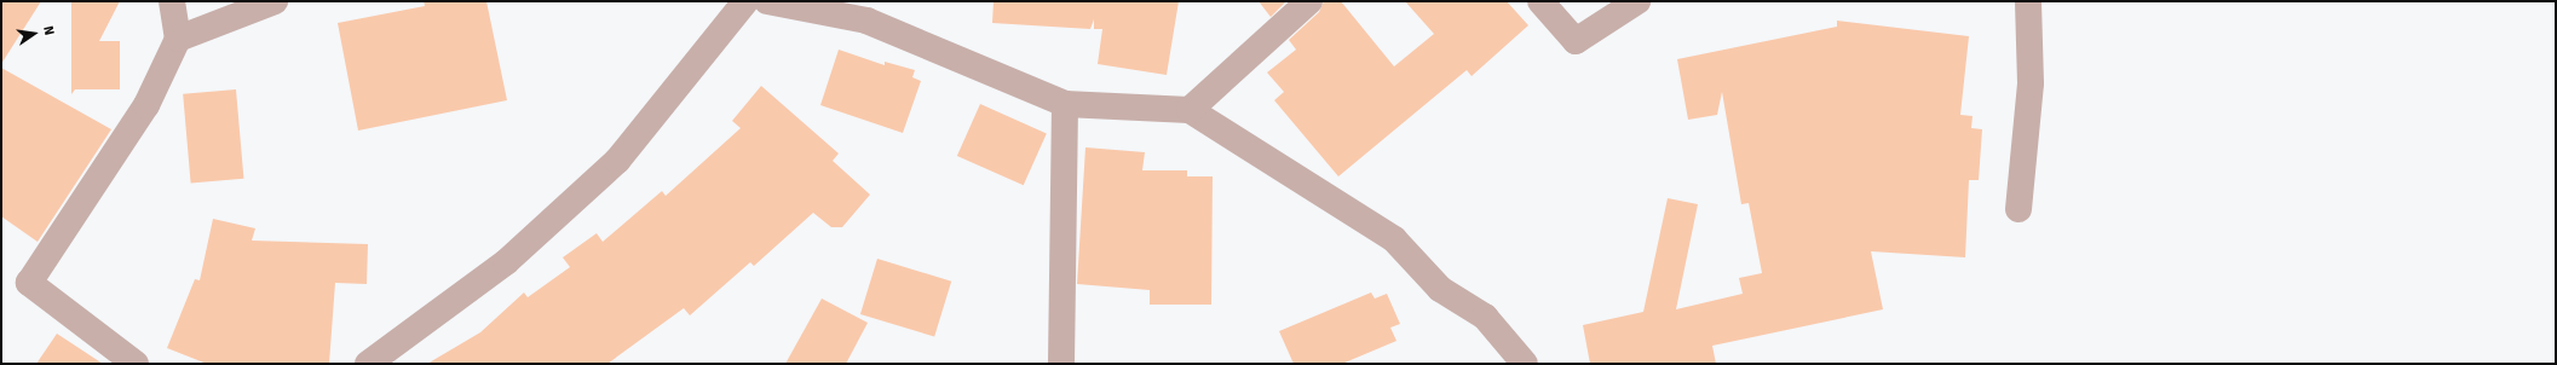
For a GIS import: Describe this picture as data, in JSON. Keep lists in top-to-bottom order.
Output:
{
  "north": "right"
}
